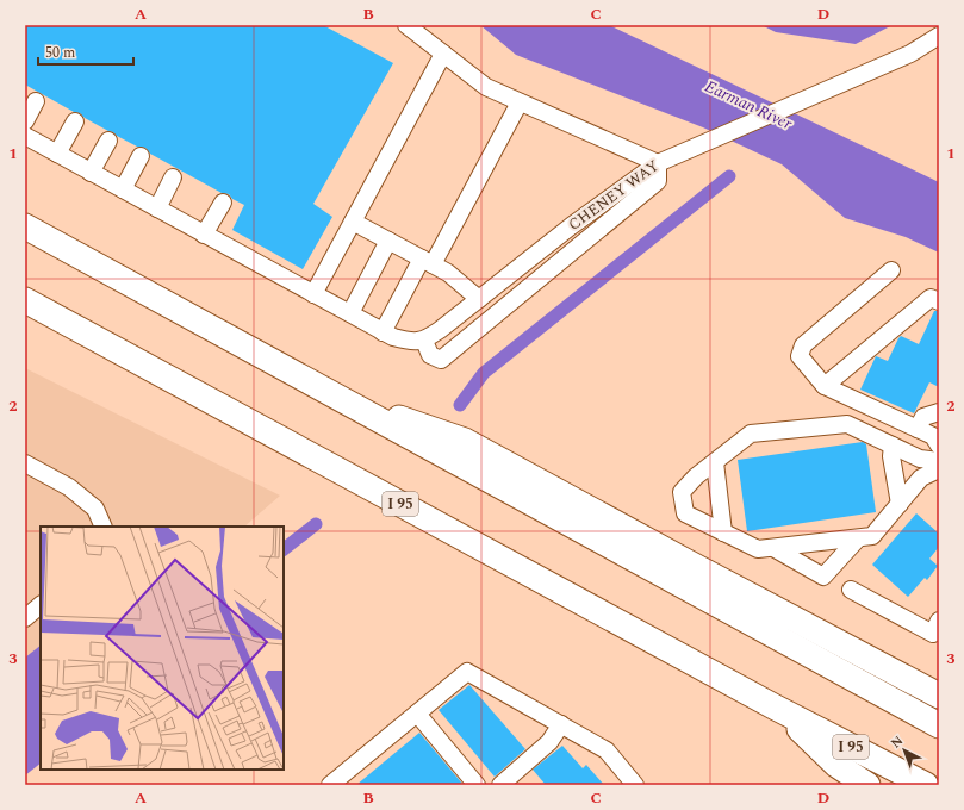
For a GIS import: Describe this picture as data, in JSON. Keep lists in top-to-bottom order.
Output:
{
  "streets": {
    "highway": ["I 95"],
    "street": ["CHENEY WAY"]
  },
  "water": ["Earman River"],
  "scale_bar": "50 m",
  "north": "top left",
  "grid": {
    "columns": [
      "A",
      "B",
      "C",
      "D"
    ],
    "rows": ["1", "2", "3"]
  }
}
